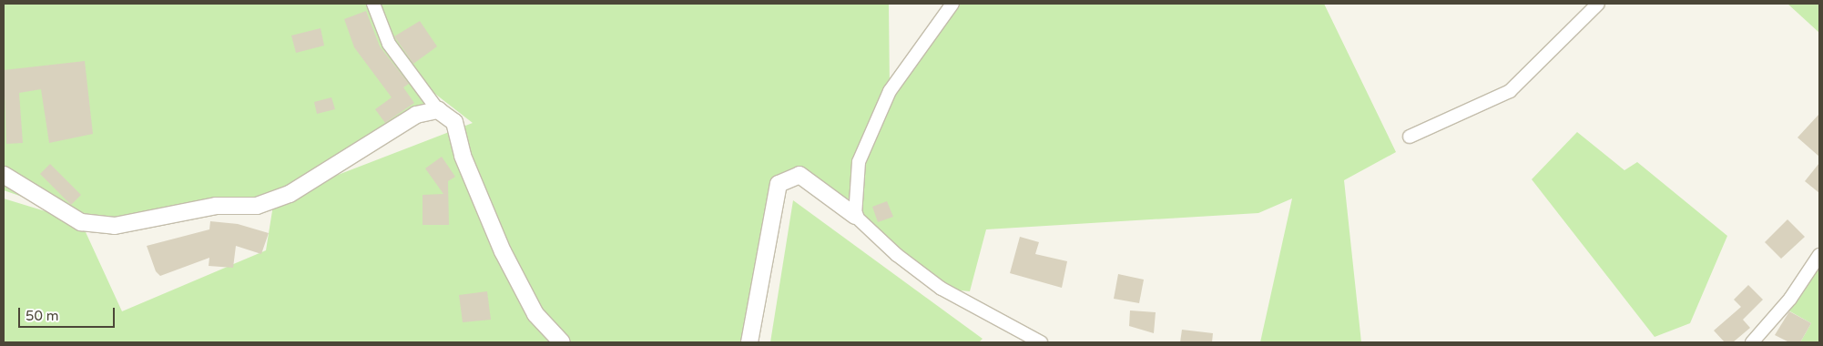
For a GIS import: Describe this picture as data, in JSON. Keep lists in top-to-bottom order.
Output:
{
  "scale_bar": "50 m"
}
